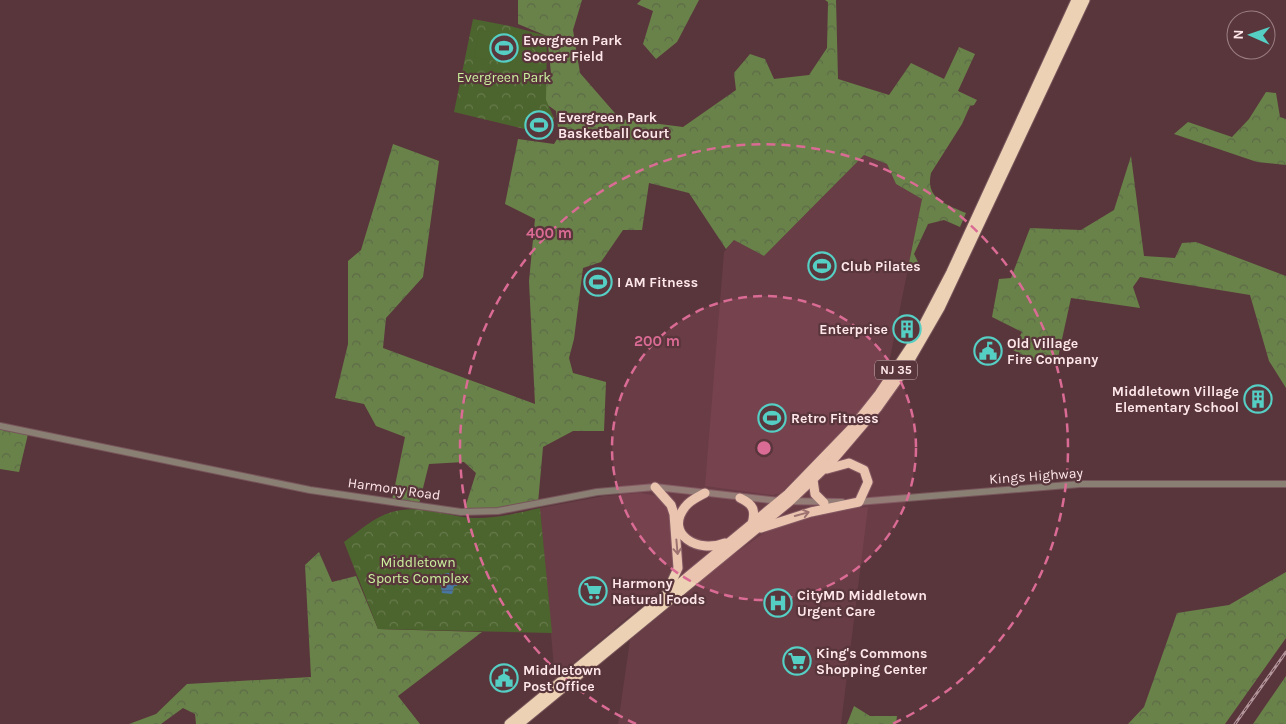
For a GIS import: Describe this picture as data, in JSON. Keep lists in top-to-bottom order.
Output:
{
  "streets": {
    "highway": ["NJ 35"],
    "street": ["Kings Highway", "Harmony Road"]
  },
  "crossings": [
    ["NJ 35", "Kings Highway"],
    ["NJ 35", "Harmony Road"],
    ["Kings Highway", "Harmony Road"]
  ],
  "parks": ["Evergreen Park", "Middletown Sports Complex"],
  "places": {
    "sports": [
      "Evergreen Park Soccer Field",
      "Evergreen Park Basketball Court",
      "Club Pilates",
      "I AM Fitness",
      "Retro Fitness"
    ],
    "building": ["Enterprise", "Middletown Village Elementary School"],
    "public building": ["Old Village Fire Company", "Middletown Post Office"],
    "supermarket": ["Harmony Natural Foods", "King's Commons Shopping Center"],
    "hospital": ["CityMD Middletown Urgent Care"]
  },
  "north": "left",
  "rings": ["400 m", "200 m"]
}
